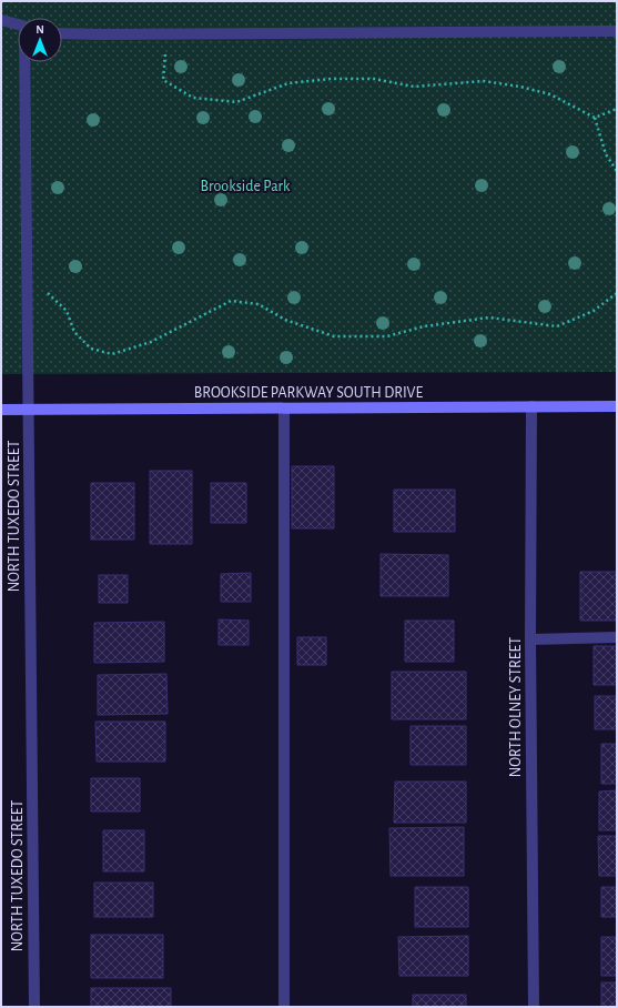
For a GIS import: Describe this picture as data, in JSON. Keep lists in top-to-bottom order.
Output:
{
  "streets": {
    "main road": ["BROOKSIDE PARKWAY SOUTH DRIVE"],
    "street": ["NORTH TUXEDO STREET", "NORTH OLNEY STREET"]
  },
  "crossings": [
    ["BROOKSIDE PARKWAY SOUTH DRIVE", "NORTH TUXEDO STREET"],
    ["BROOKSIDE PARKWAY SOUTH DRIVE", "NORTH OLNEY STREET"]
  ],
  "parks": ["Brookside Park"],
  "north": "top"
}
